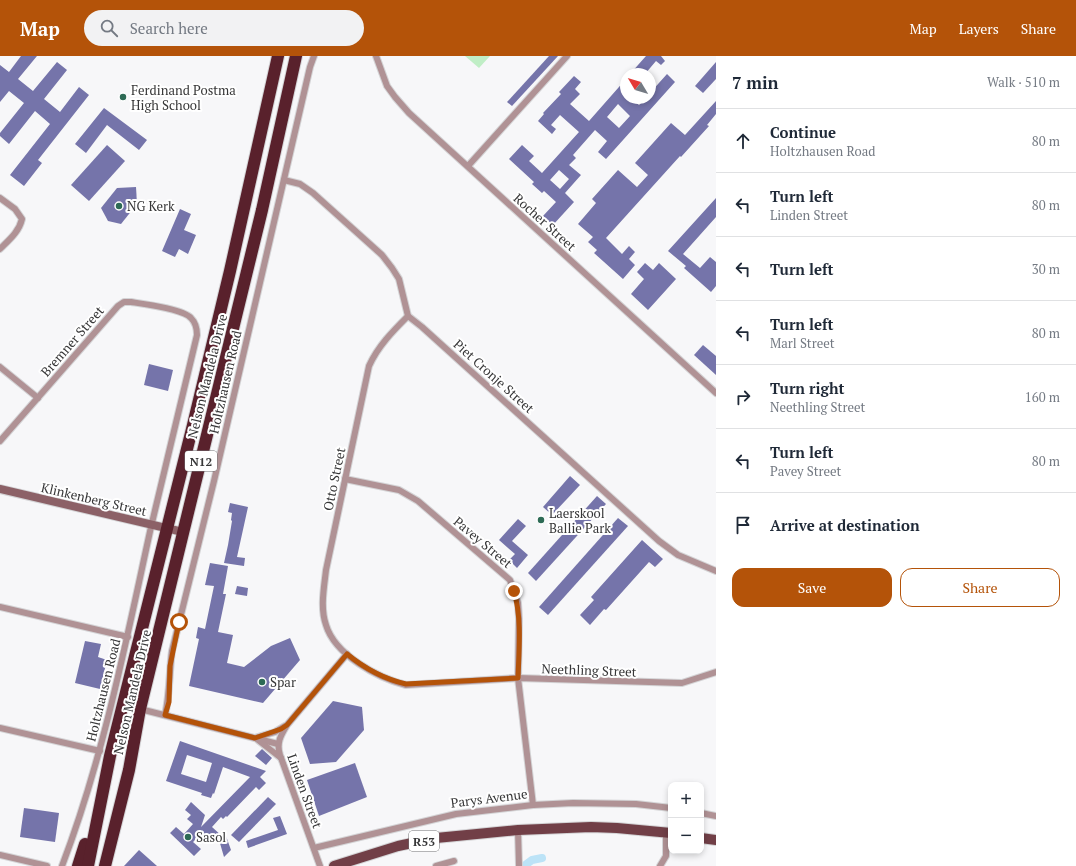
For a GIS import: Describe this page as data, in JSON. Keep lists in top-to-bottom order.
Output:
{
  "streets": {
    "highway": ["Nelson Mandela Drive", "N12"],
    "main road": ["R53"],
    "street": [
      "Rocher Street",
      "Bremner Street",
      "Piet Cronje Street",
      "Holtzhausen Road",
      "Otto Street",
      "Klinkenberg Street",
      "Pavey Street",
      "Neethling Street",
      "Linden Street",
      "Parys Avenue"
    ]
  },
  "crossings": [
    ["Bremner Street", "Holtzhausen Road"],
    ["Nelson Mandela Drive", "Klinkenberg Street"],
    ["Nelson Mandela Drive", "Linden Street"],
    ["Piet Cronje Street", "Otto Street"],
    ["Holtzhausen Road", "Klinkenberg Street"],
    ["Holtzhausen Road", "Linden Street"],
    ["Otto Street", "Pavey Street"],
    ["Otto Street", "Neethling Street"],
    ["Pavey Street", "Neethling Street"],
    ["Pavey Street", "Parys Avenue"],
    ["Linden Street", "Parys Avenue"]
  ],
  "places": [
    "Ferdinand Postma High School",
    "NG Kerk",
    "Laerskool Ballie Park",
    "Spar",
    "Sasol"
  ],
  "north": "top left",
  "page": {
    "header": "Map",
    "search": "Search here",
    "nav": ["Map", "Layers", "Share"],
    "heading": ["7 min", "Walk · 510 m"],
    "list": [
      ["Continue", "Holtzhausen Road", "80 m"],
      ["Turn left", "Linden Street", "80 m"],
      ["Turn left", "30 m"],
      ["Turn left", "Marl Street", "80 m"],
      ["Turn right", "Neethling Street", "160 m"],
      ["Turn left", "Pavey Street", "80 m"],
      "Arrive at destination"
    ],
    "buttons": ["Save", "Share"],
    "map_buttons": ["+", "−"]
  }
}
